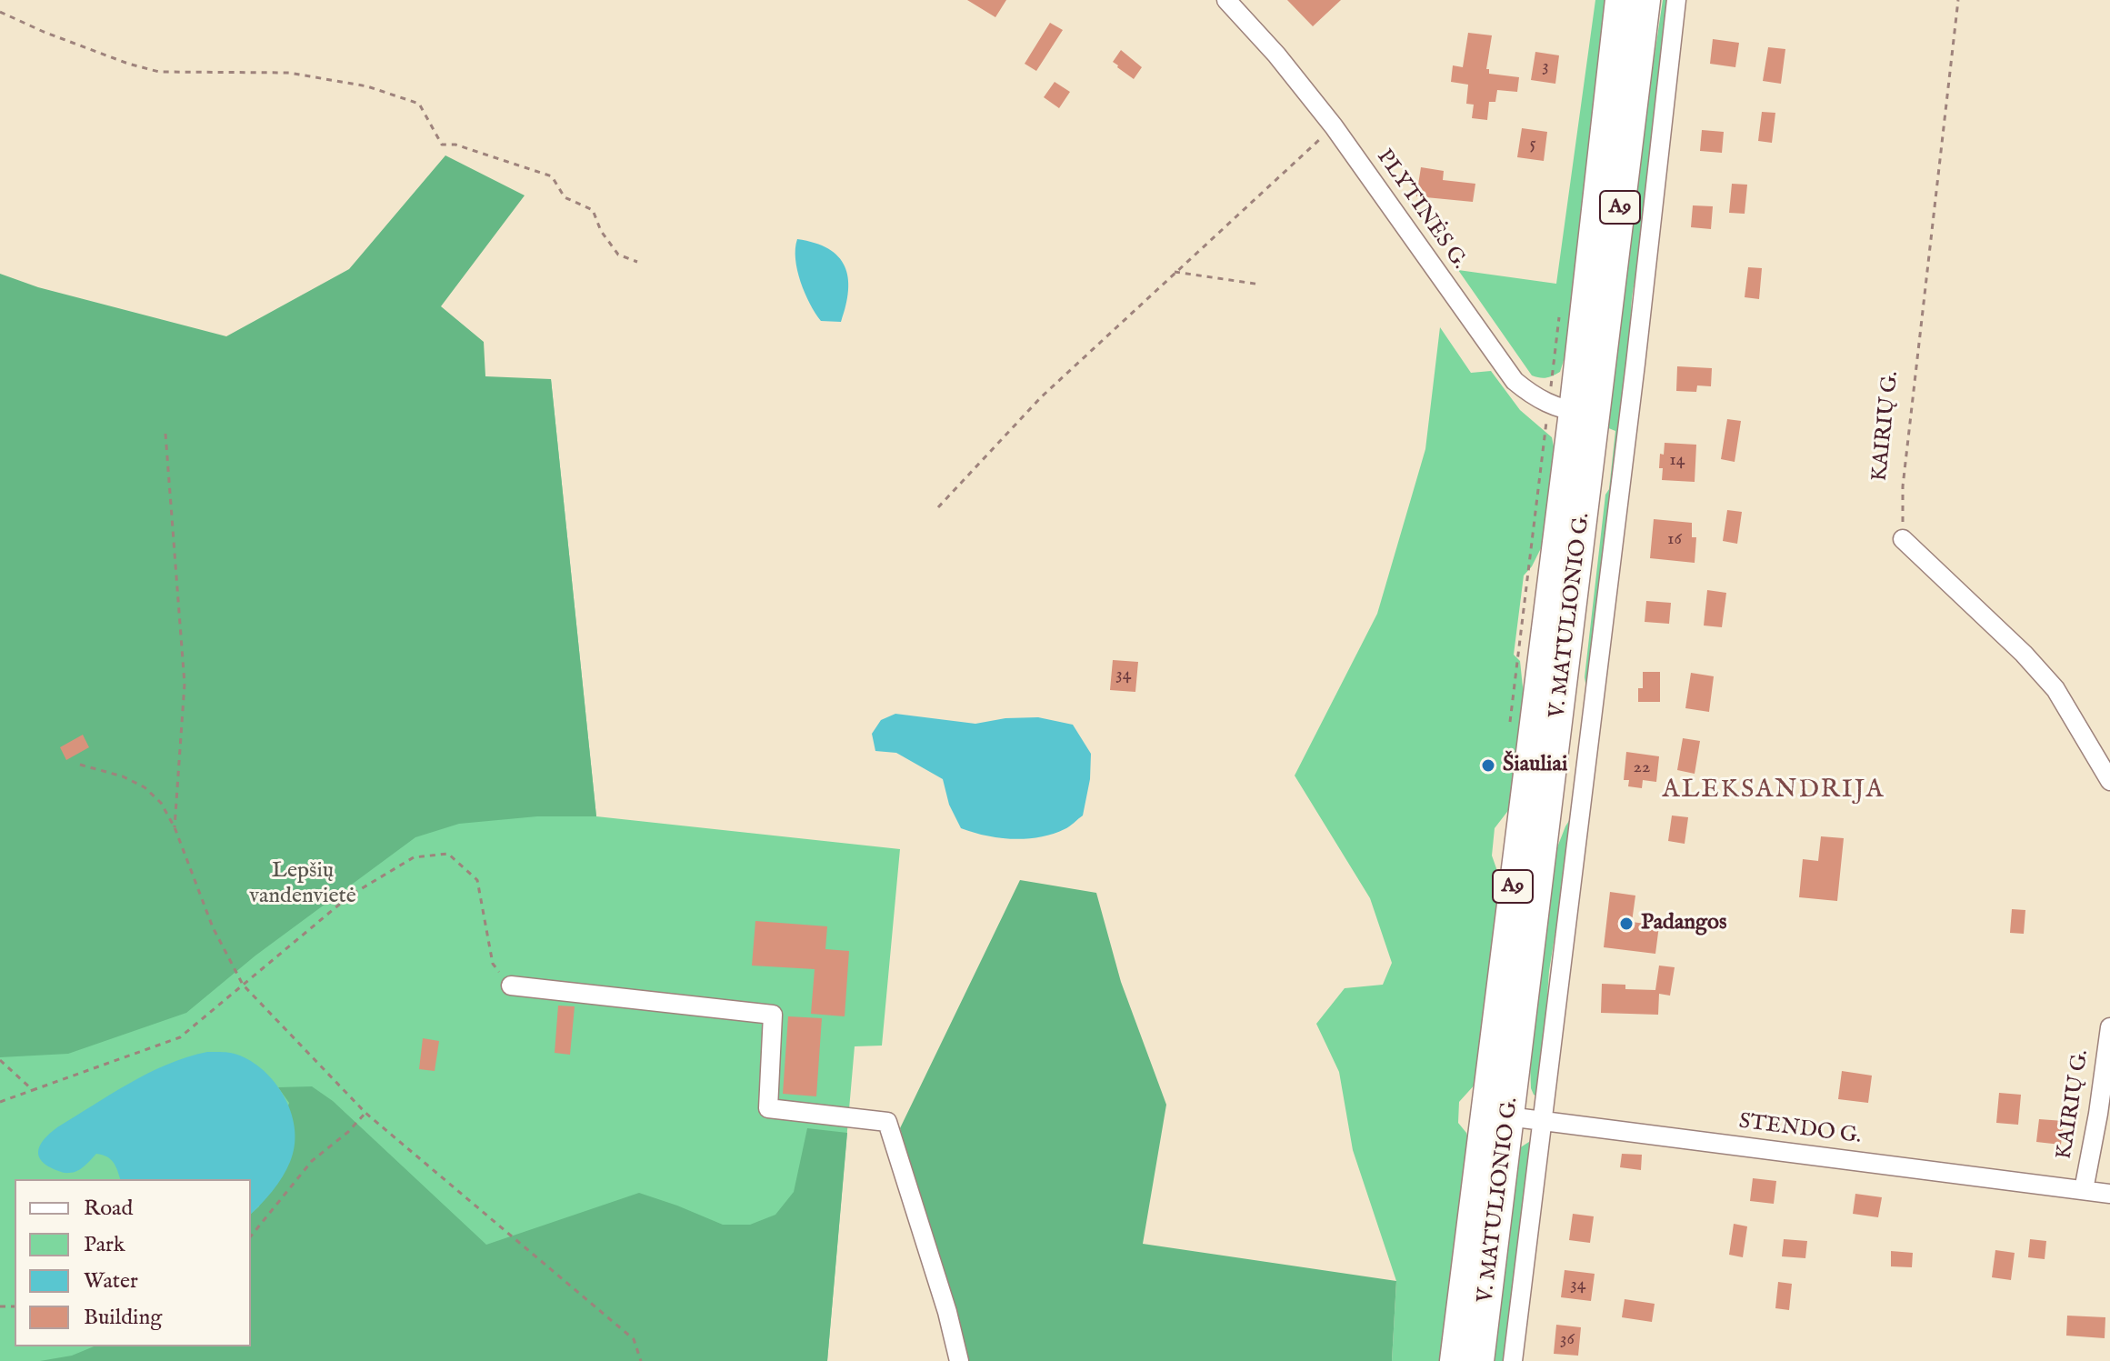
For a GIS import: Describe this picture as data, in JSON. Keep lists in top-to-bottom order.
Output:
{
  "streets": {
    "highway": ["A9", "V. MATULIONIO G."],
    "street": ["PLYTINĖS G.", "KAIRIŲ G.", "STENDO G."]
  },
  "crossings": [
    ["PLYTINĖS G.", "V. MATULIONIO G."],
    ["KAIRIŲ G.", "STENDO G."],
    ["V. MATULIONIO G.", "STENDO G."]
  ],
  "districts": ["ALEKSANDRIJA"],
  "parks": ["Lepšių vandenvietė"],
  "places": ["Šiauliai", "Padangos"],
  "house_numbers": [
    "3",
    "5",
    "14",
    "16",
    "34",
    "22",
    "34",
    "36"
  ],
  "legend": [
    "Road",
    "Park",
    "Water",
    "Building"
  ]
}
